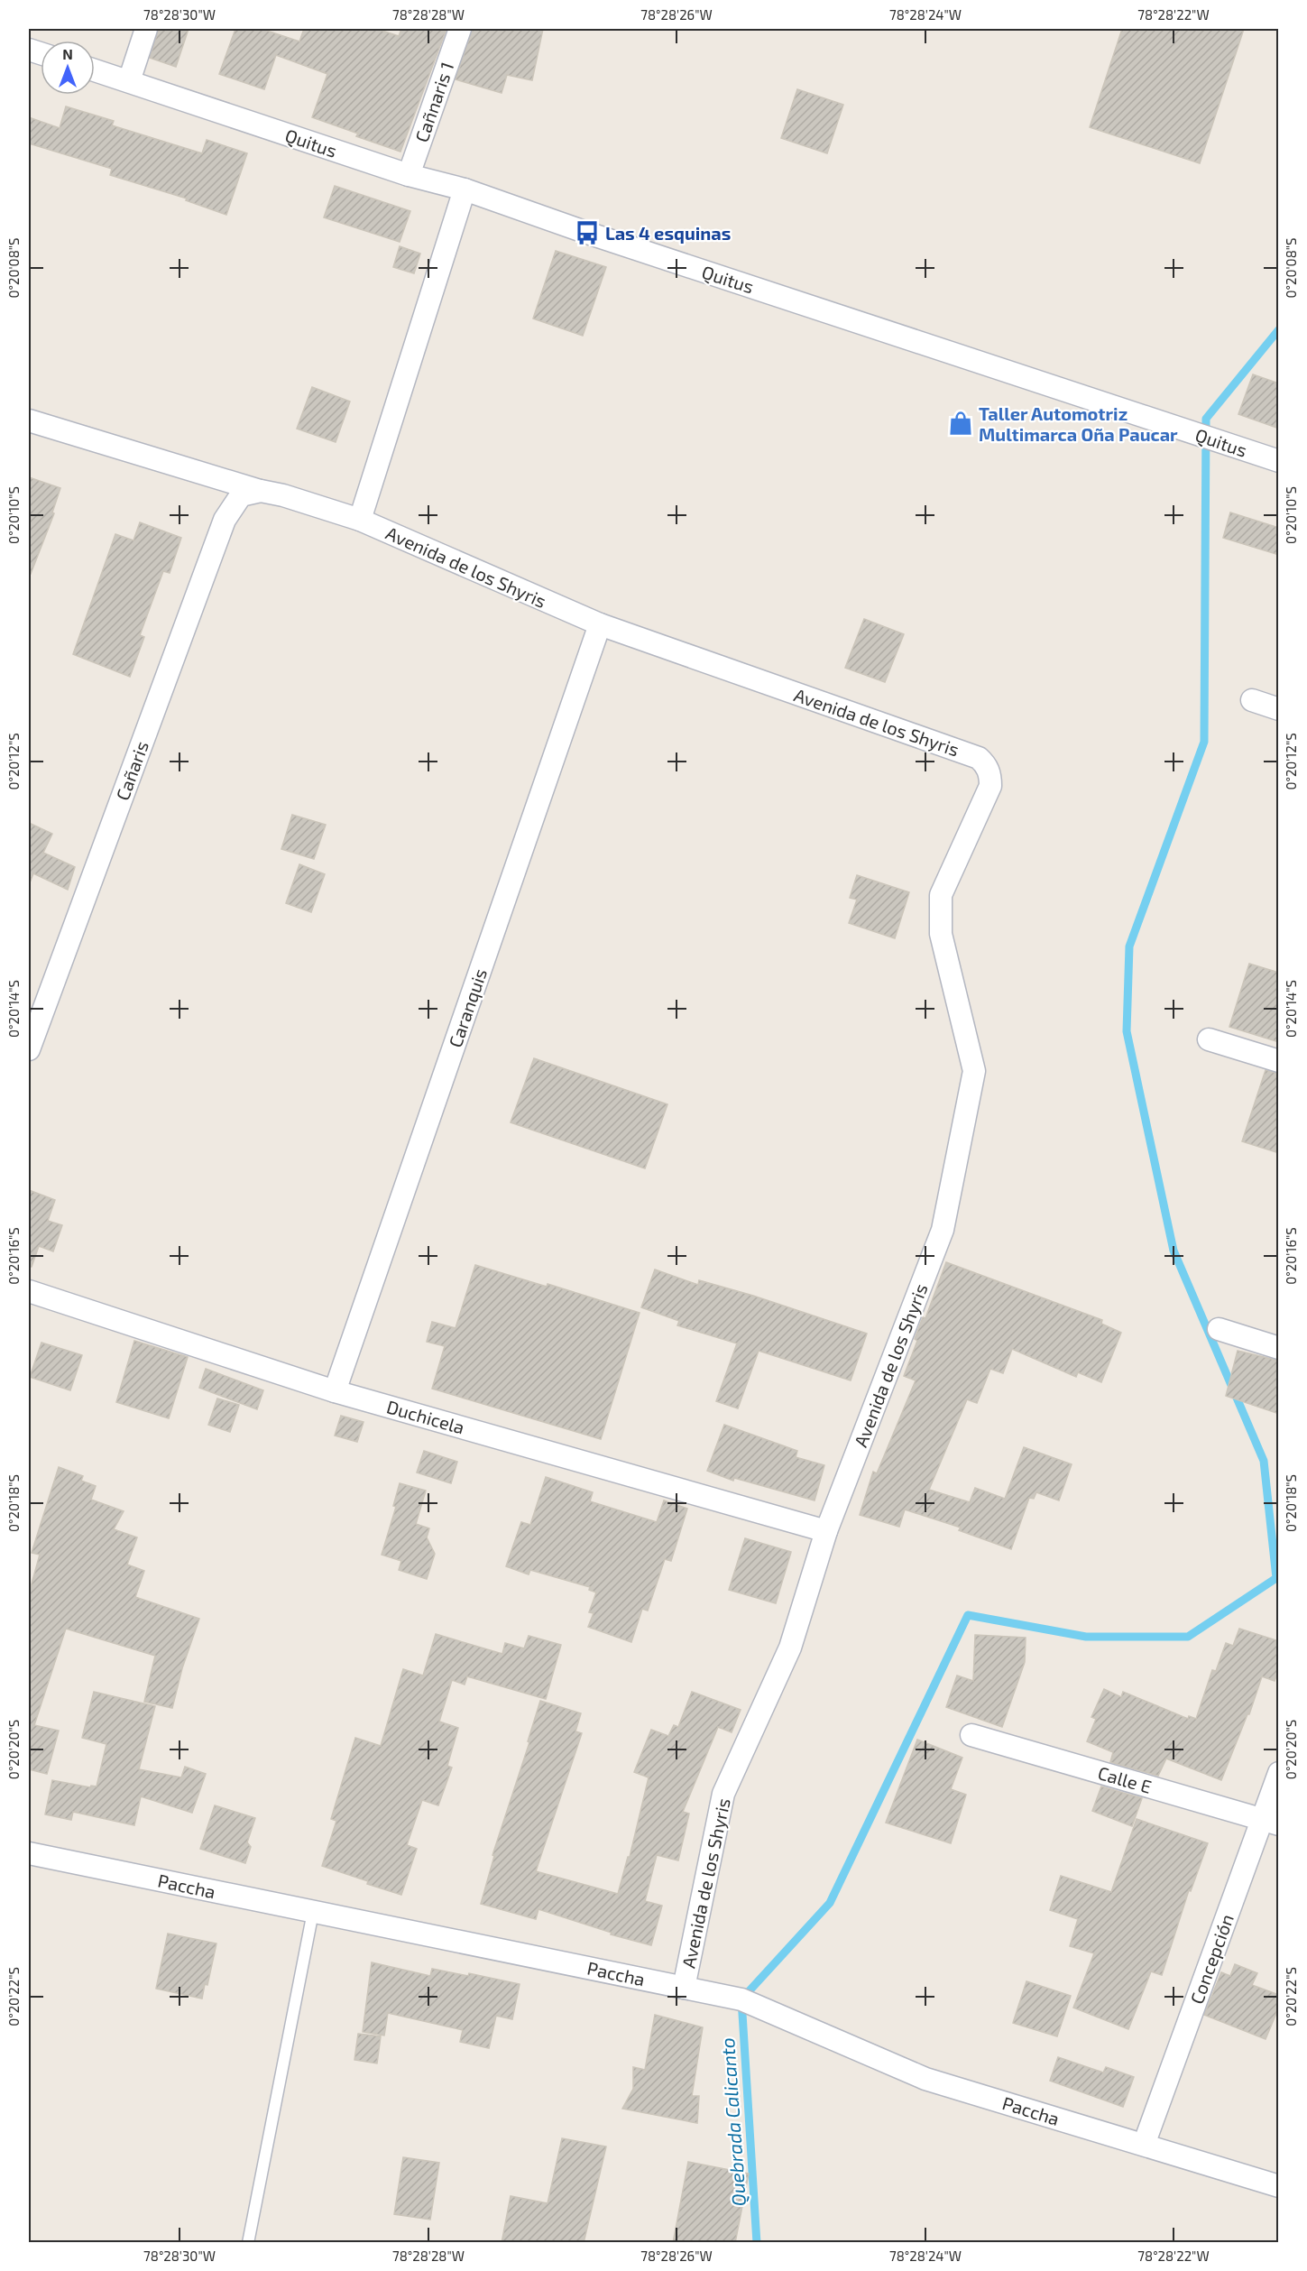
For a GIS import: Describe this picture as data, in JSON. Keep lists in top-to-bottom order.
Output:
{
  "streets": {
    "street": [
      "Cañnaris 1",
      "Quitus",
      "Avenida de los Shyris",
      "Cañaris",
      "Caranquis",
      "Duchicela",
      "Calle E",
      "Paccha",
      "Concepción"
    ]
  },
  "crossings": [
    ["Cañnaris 1", "Quitus"],
    ["Avenida de los Shyris", "Cañaris"],
    ["Avenida de los Shyris", "Caranquis"],
    ["Avenida de los Shyris", "Duchicela"],
    ["Avenida de los Shyris", "Paccha"],
    ["Caranquis", "Duchicela"],
    ["Calle E", "Concepción"],
    ["Paccha", "Concepción"]
  ],
  "water": ["Quebrada Calicanto"],
  "places": {
    "bus stop": ["Las 4 esquinas"],
    "shop": ["Taller Automotriz Multimarca Oña Paucar"]
  },
  "north": "top",
  "coordinates": [
    "78°28'30\"W",
    "78°28'28\"W",
    "78°28'26\"W",
    "78°28'24\"W",
    "78°28'22\"W",
    "0°20'08\"S",
    "0°20'10\"S",
    "0°20'12\"S",
    "0°20'14\"S",
    "0°20'16\"S",
    "0°20'18\"S",
    "0°20'20\"S",
    "0°20'22\"S"
  ]
}
